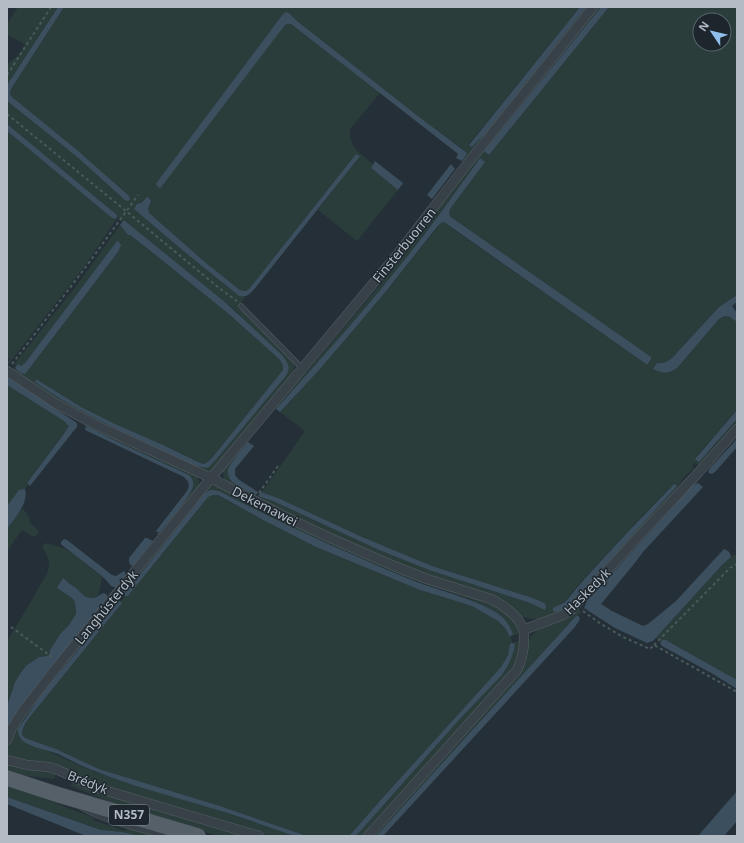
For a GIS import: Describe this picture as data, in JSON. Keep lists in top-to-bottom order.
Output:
{
  "streets": {
    "main road": ["Brédyk", "N357"],
    "street": [
      "Finsterbuorren",
      "Dekemawei",
      "Haskedyk",
      "Langhústerdyk"
    ]
  },
  "crossings": [
    ["Finsterbuorren", "Dekemawei"],
    ["Finsterbuorren", "Langhústerdyk"],
    ["Dekemawei", "Haskedyk"],
    ["Dekemawei", "Langhústerdyk"]
  ],
  "north": "top left"
}
